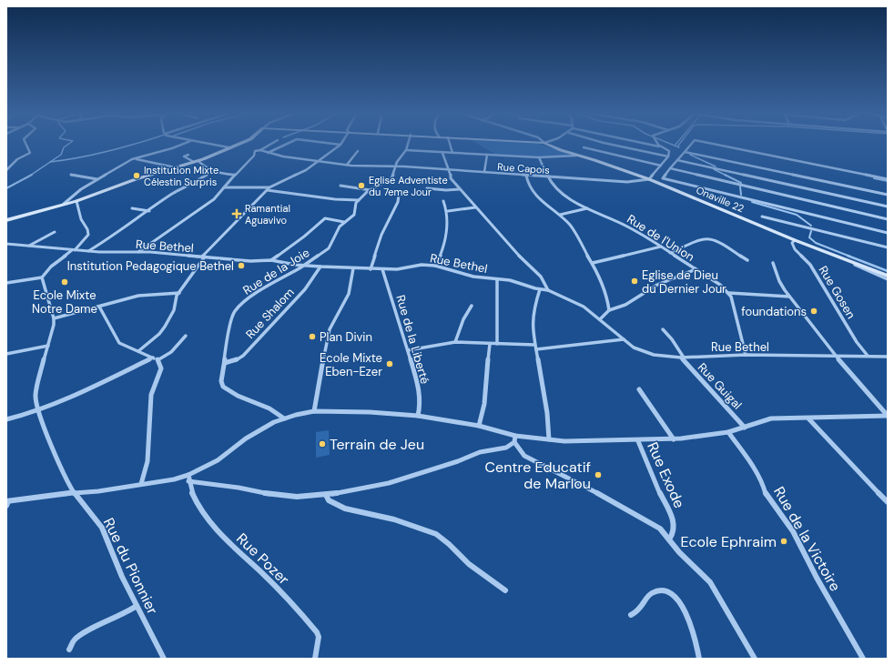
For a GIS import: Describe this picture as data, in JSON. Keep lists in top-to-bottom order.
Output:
{
  "streets": {
    "street": [
      "Rue Capois",
      "Onaville 22",
      "Rue de l'Union",
      "Rue Bethel",
      "Rue de la Joie",
      "Rue Gosen",
      "Rue Shalom",
      "Rue de la Liberté",
      "Rue Guigal",
      "Rue Exode",
      "Rue de la Victoire",
      "Rue Pozer",
      "Rue du Pionnier"
    ]
  },
  "crossings": [
    ["Rue Capois", "Onaville 22"],
    ["Rue Capois", "Rue de l'Union"],
    ["Onaville 22", "Rue Gosen"],
    ["Rue Bethel", "Rue de la Joie"],
    ["Rue Bethel", "Rue Gosen"],
    ["Rue Bethel", "Rue Shalom"],
    ["Rue Bethel", "Rue de la Liberté"],
    ["Rue Bethel", "Rue Guigal"],
    ["Rue de la Joie", "Rue Shalom"]
  ],
  "places": {
    "other": [
      "Institution Mixte Célestin Surpris",
      "Eglise Adventiste du 7eme Jour",
      "Institution Pedagogique Bethel",
      "Eglise de Dieu du Dernier Jour",
      "Ecole Mixte Notre Dame",
      "foundations",
      "Plan Divin",
      "Ecole Mixte Eben-Ezer",
      "Terrain de Jeu",
      "Centre Educatif de Marlou",
      "Ecole Ephraim"
    ],
    "health": ["Ramantial Aguavivo"]
  }
}
